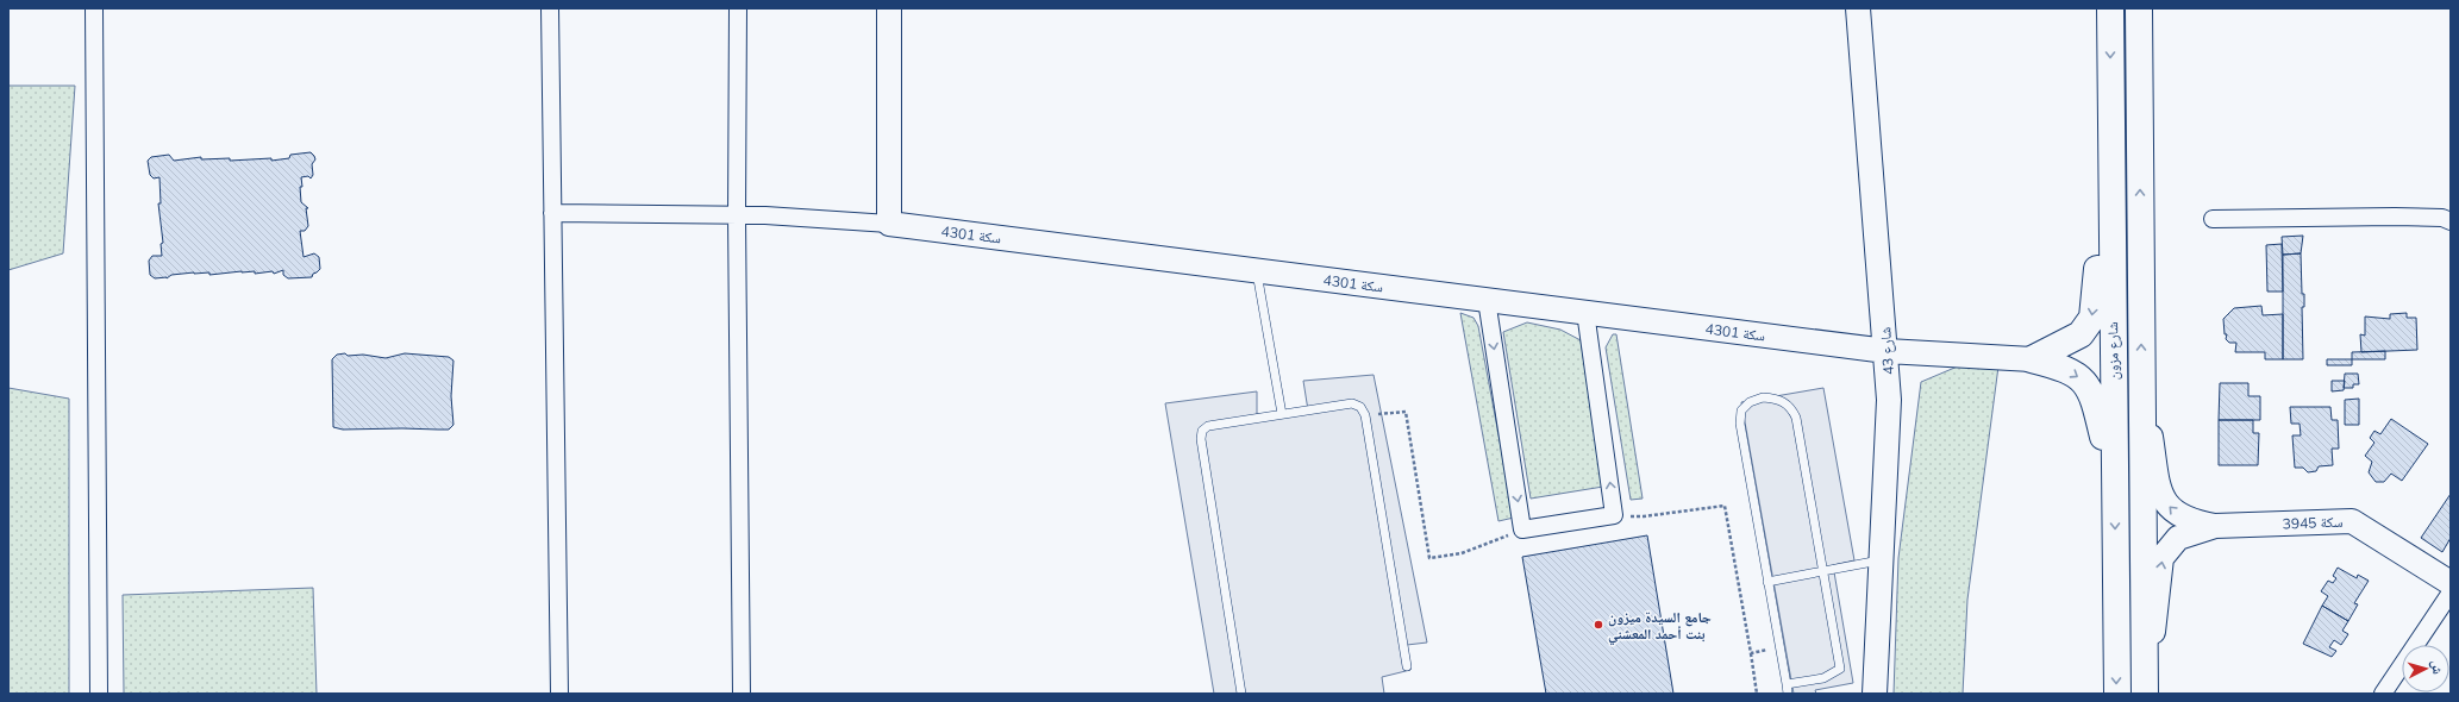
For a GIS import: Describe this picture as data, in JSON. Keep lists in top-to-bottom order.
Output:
{
  "streets": {
    "main road": ["شارع مزون"],
    "street": ["سكة 4301", "شارع 43", "سكة 3945"]
  },
  "crossings": [
    ["سكة 4301", "شارع 43"]
  ],
  "places": ["جامع السيدة ميزون بنت أحمد المعشني"],
  "north": "right"
}
